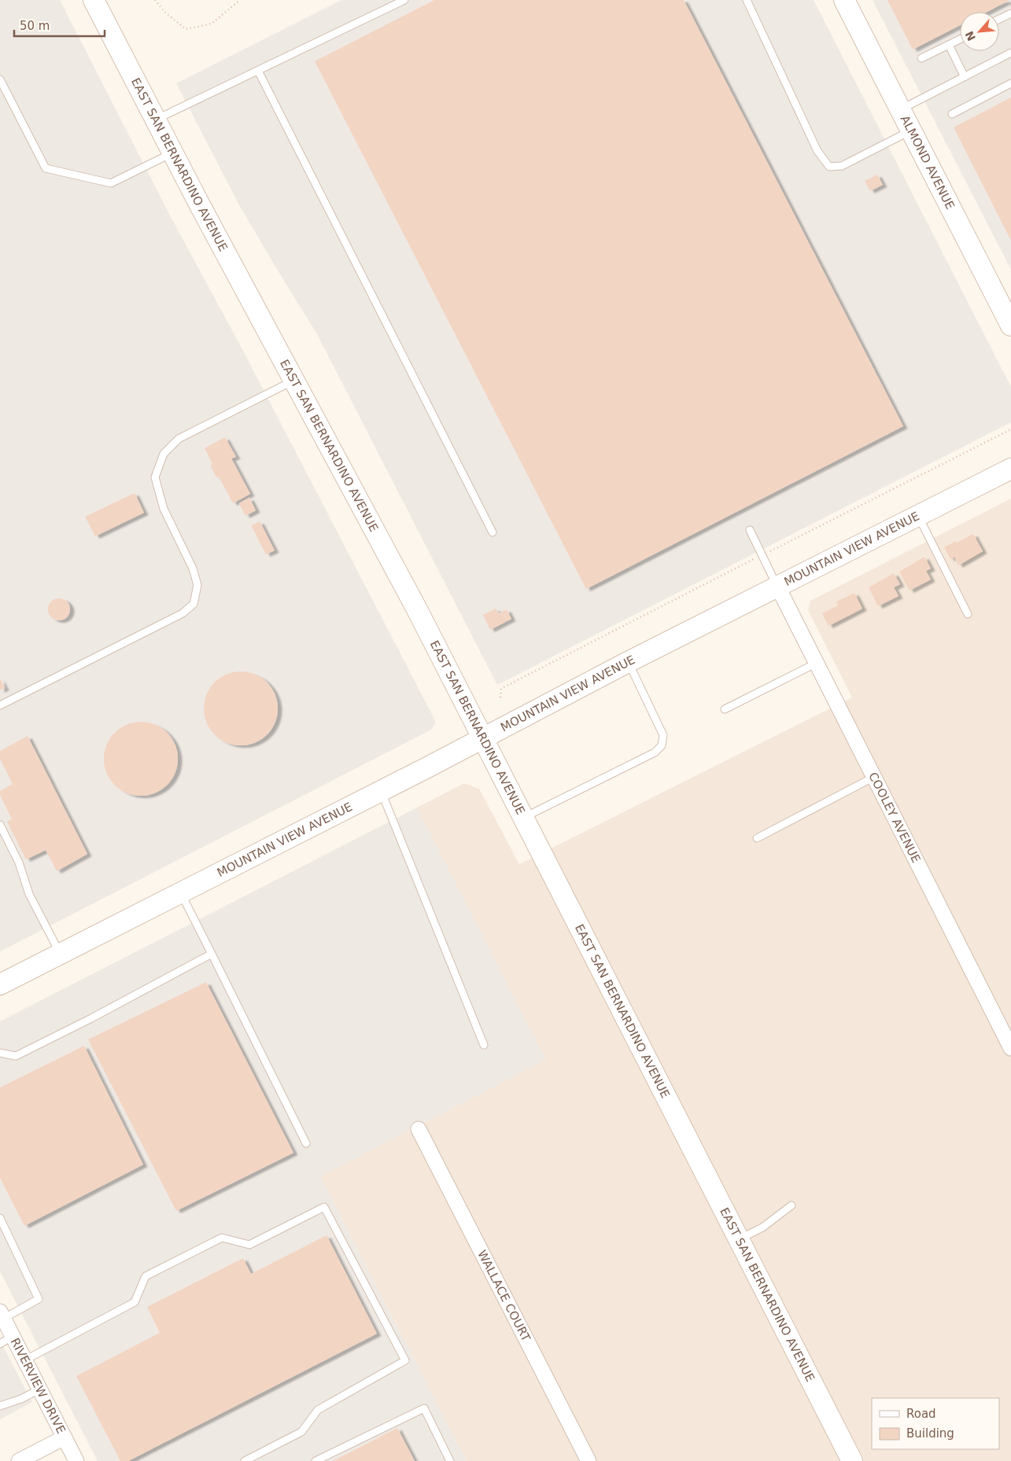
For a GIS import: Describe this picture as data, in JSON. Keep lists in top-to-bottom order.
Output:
{
  "streets": {
    "main road": ["ALMOND AVENUE", "EAST SAN BERNARDINO AVENUE", "MOUNTAIN VIEW AVENUE"],
    "street": ["COOLEY AVENUE", "WALLACE COURT", "RIVERVIEW DRIVE"]
  },
  "crossings": [
    ["EAST SAN BERNARDINO AVENUE", "MOUNTAIN VIEW AVENUE"],
    ["MOUNTAIN VIEW AVENUE", "COOLEY AVENUE"]
  ],
  "legend": ["Road", "Building"],
  "scale_bar": "50 m",
  "north": "bottom left"
}
